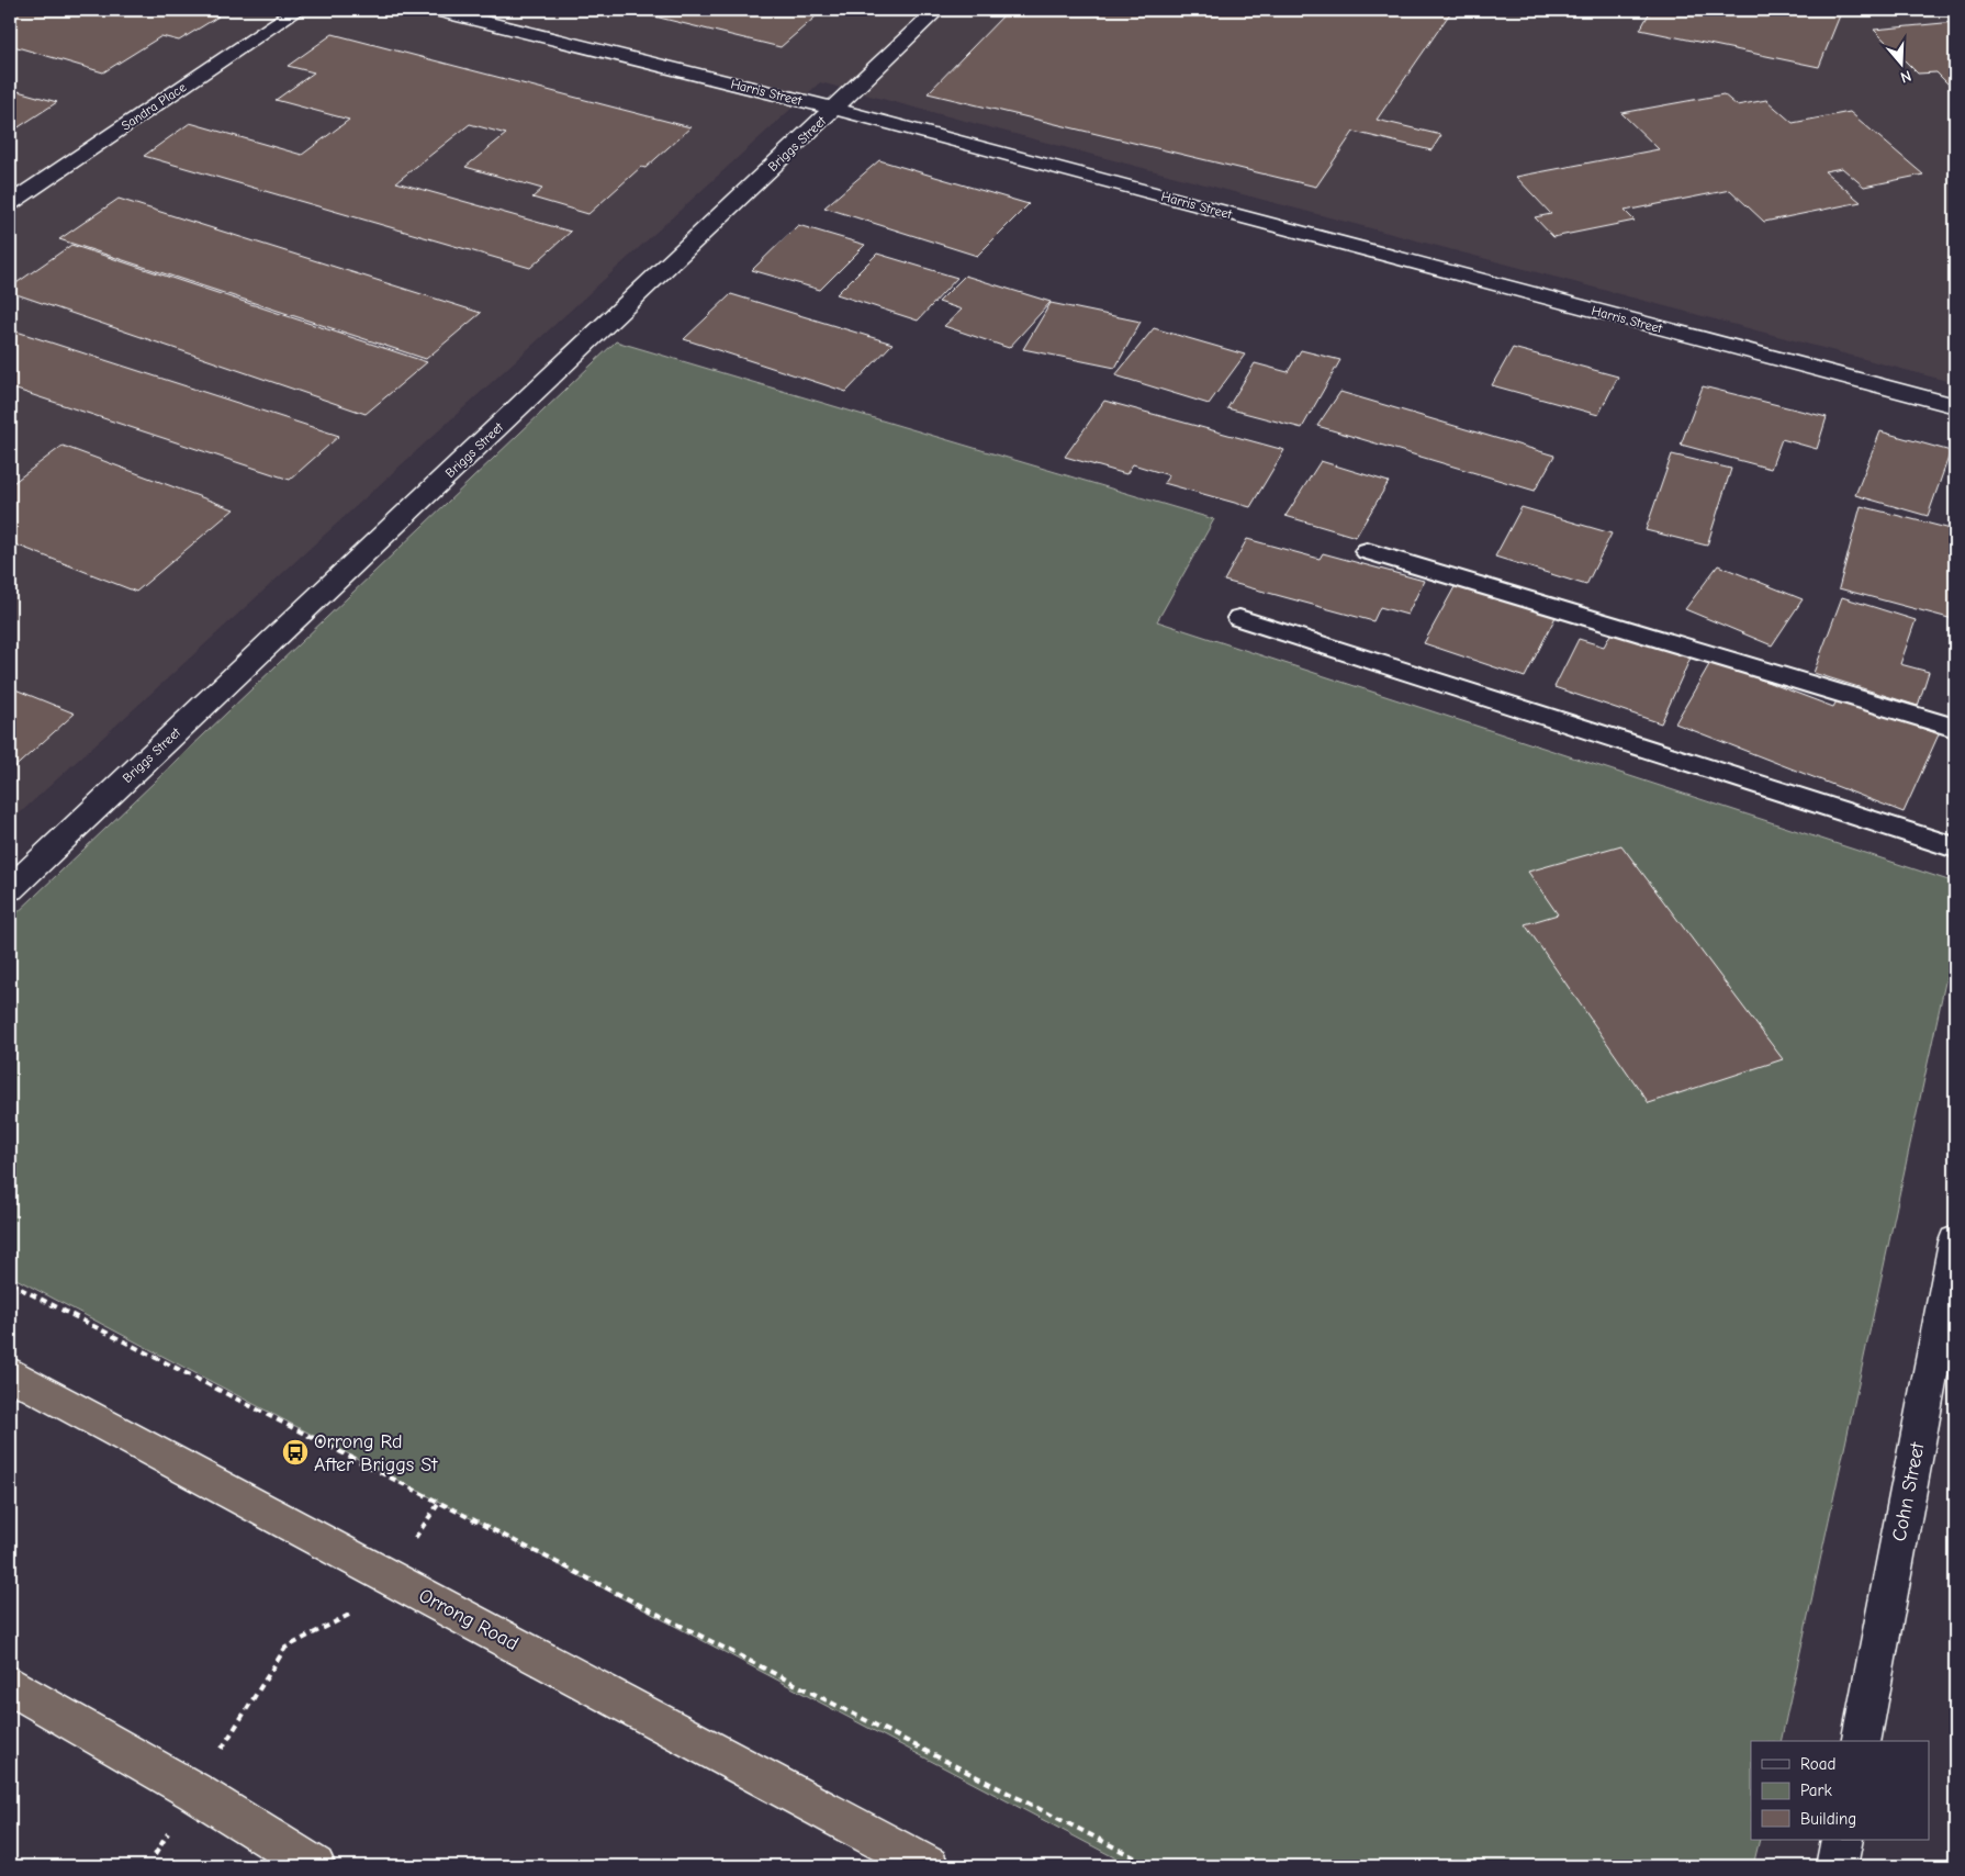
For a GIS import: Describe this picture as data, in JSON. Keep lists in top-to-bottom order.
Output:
{
  "streets": {
    "highway": ["Orrong Road"],
    "street": [
      "Harris Street",
      "Sandra Place",
      "Briggs Street",
      "Cohn Street"
    ]
  },
  "crossings": [
    ["Harris Street", "Briggs Street"]
  ],
  "places": {
    "bus stop": ["Orrong Rd After Briggs St"]
  },
  "legend": ["Road", "Park", "Building"],
  "north": "bottom"
}
